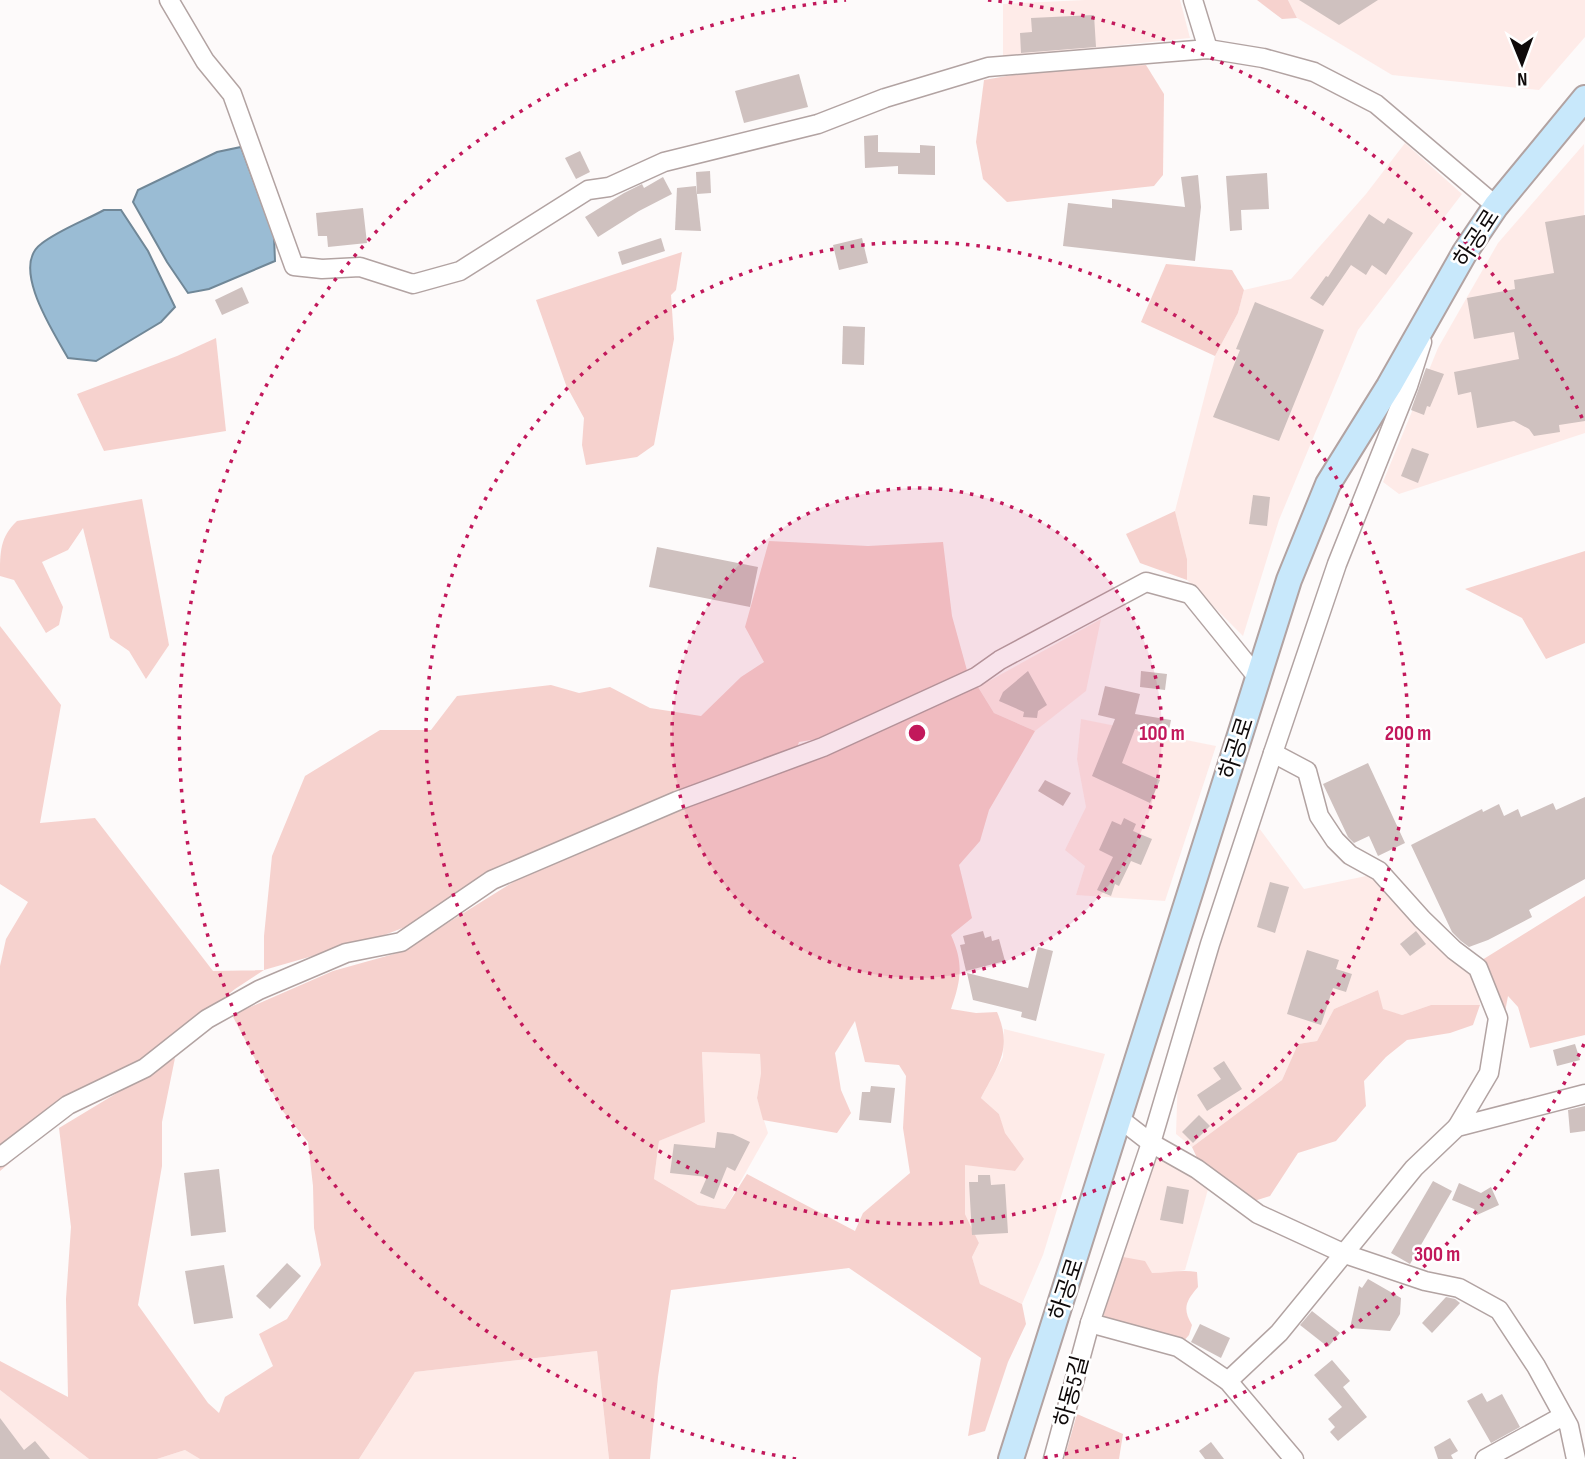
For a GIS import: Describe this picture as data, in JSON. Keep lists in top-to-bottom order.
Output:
{
  "streets": {
    "main road": ["하공로"],
    "street": ["하동5길"]
  },
  "crossings": [
    ["하공로", "하동5길"]
  ],
  "north": "bottom",
  "rings": ["100 m", "200 m", "300 m"]
}
